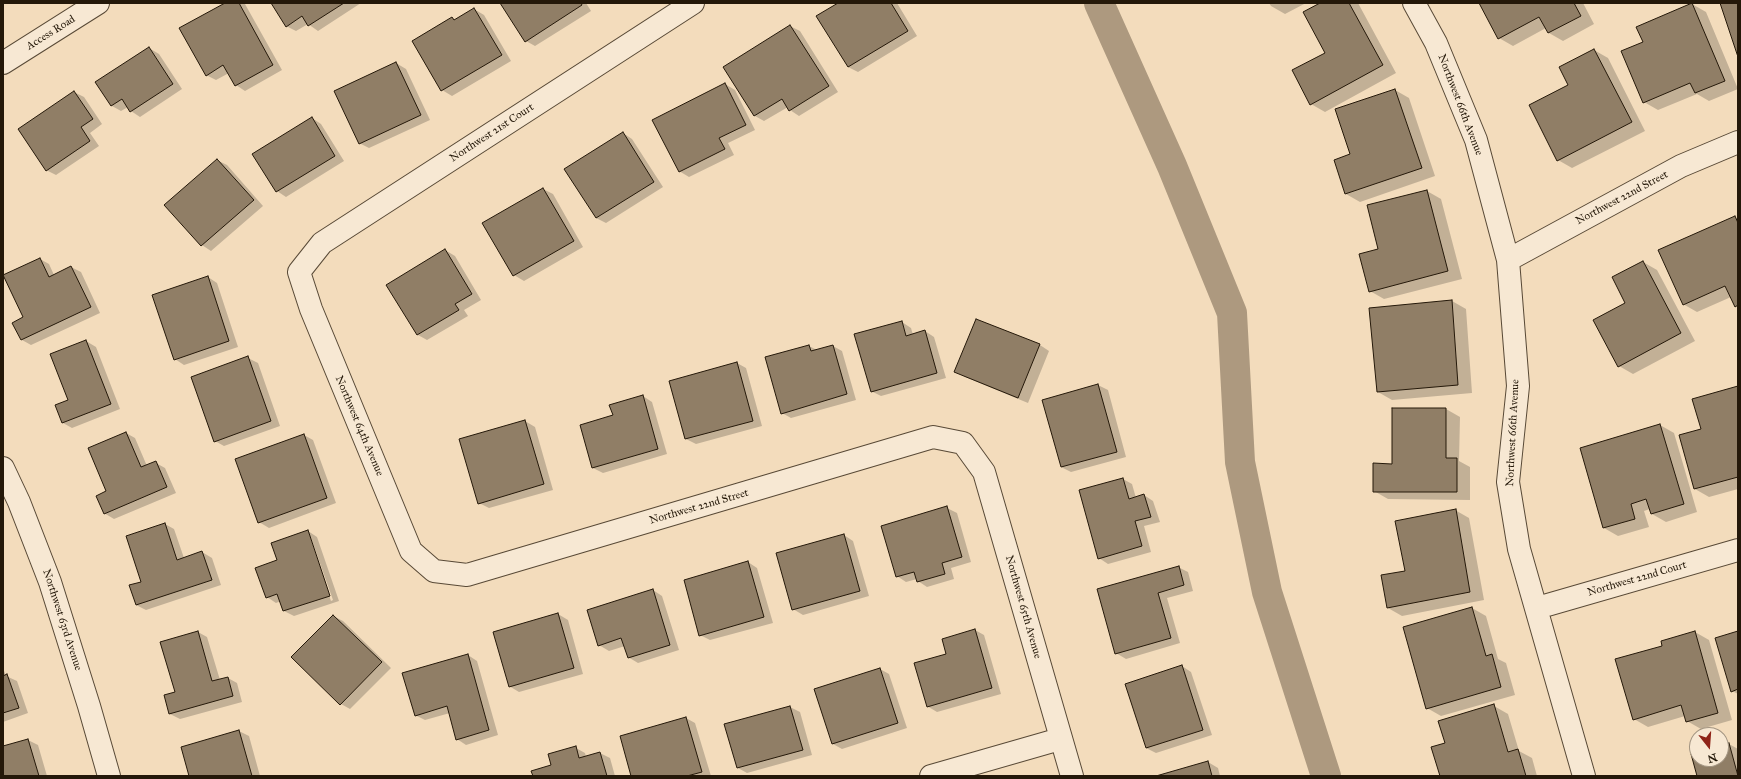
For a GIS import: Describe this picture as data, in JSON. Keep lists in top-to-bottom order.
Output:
{
  "streets": {
    "street": [
      "Access Road",
      "Northwest 66th Avenue",
      "Northwest 21st Court",
      "Northwest 22nd Street",
      "Northwest 64th Avenue",
      "Northwest 22nd Court",
      "Northwest 65th Avenue",
      "Northwest 63rd Avenue"
    ]
  },
  "crossings": [
    ["Northwest 66th Avenue", "Northwest 22nd Street"],
    ["Northwest 66th Avenue", "Northwest 22nd Court"],
    ["Northwest 21st Court", "Northwest 64th Avenue"],
    ["Northwest 22nd Street", "Northwest 64th Avenue"],
    ["Northwest 22nd Street", "Northwest 65th Avenue"]
  ],
  "north": "bottom"
}
